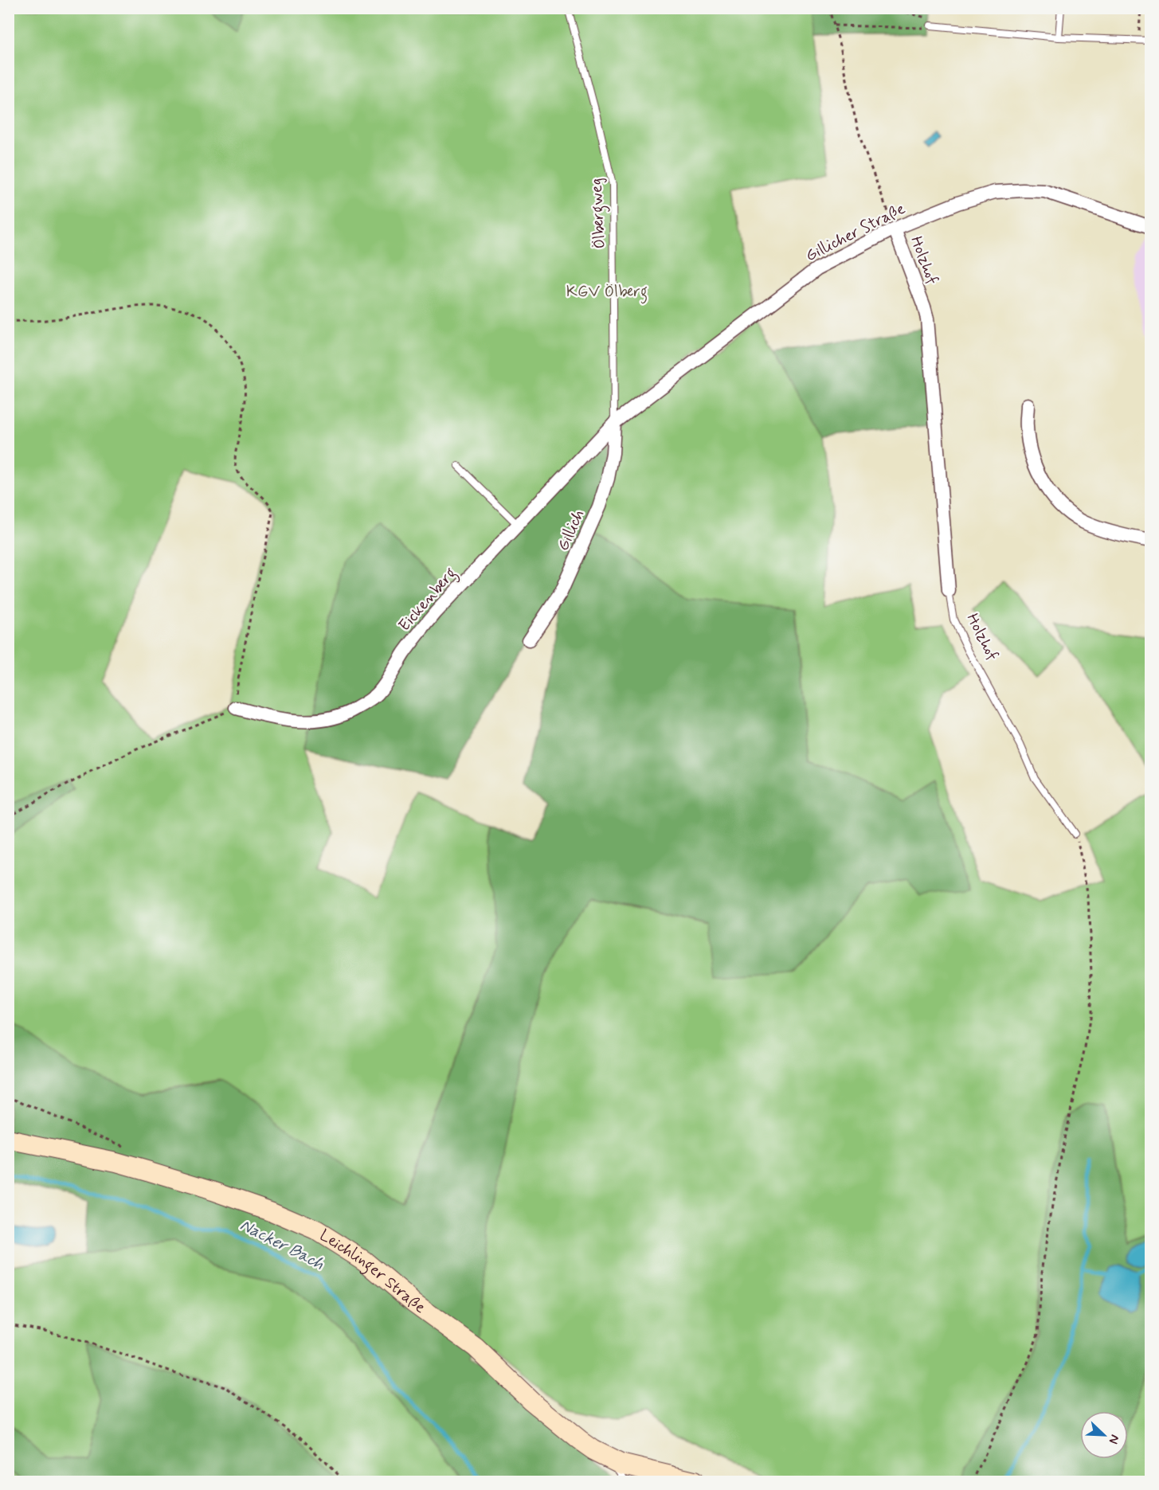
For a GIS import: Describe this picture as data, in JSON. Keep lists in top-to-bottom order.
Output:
{
  "streets": {
    "main road": ["Leichlinger Straße"],
    "street": [
      "Gillicher Straße",
      "Holzhof",
      "Gillich",
      "Eickenberg"
    ],
    "lane": ["Ölbergweg"]
  },
  "crossings": [
    ["Ölbergweg", "Gillicher Straße"],
    ["Ölbergweg", "Gillich"],
    ["Ölbergweg", "Eickenberg"],
    ["Gillicher Straße", "Holzhof"],
    ["Gillicher Straße", "Gillich"],
    ["Gillicher Straße", "Eickenberg"],
    ["Gillich", "Eickenberg"]
  ],
  "water": ["Nacker Bach"],
  "parks": ["KGV Ölberg"],
  "north": "bottom right"
}
